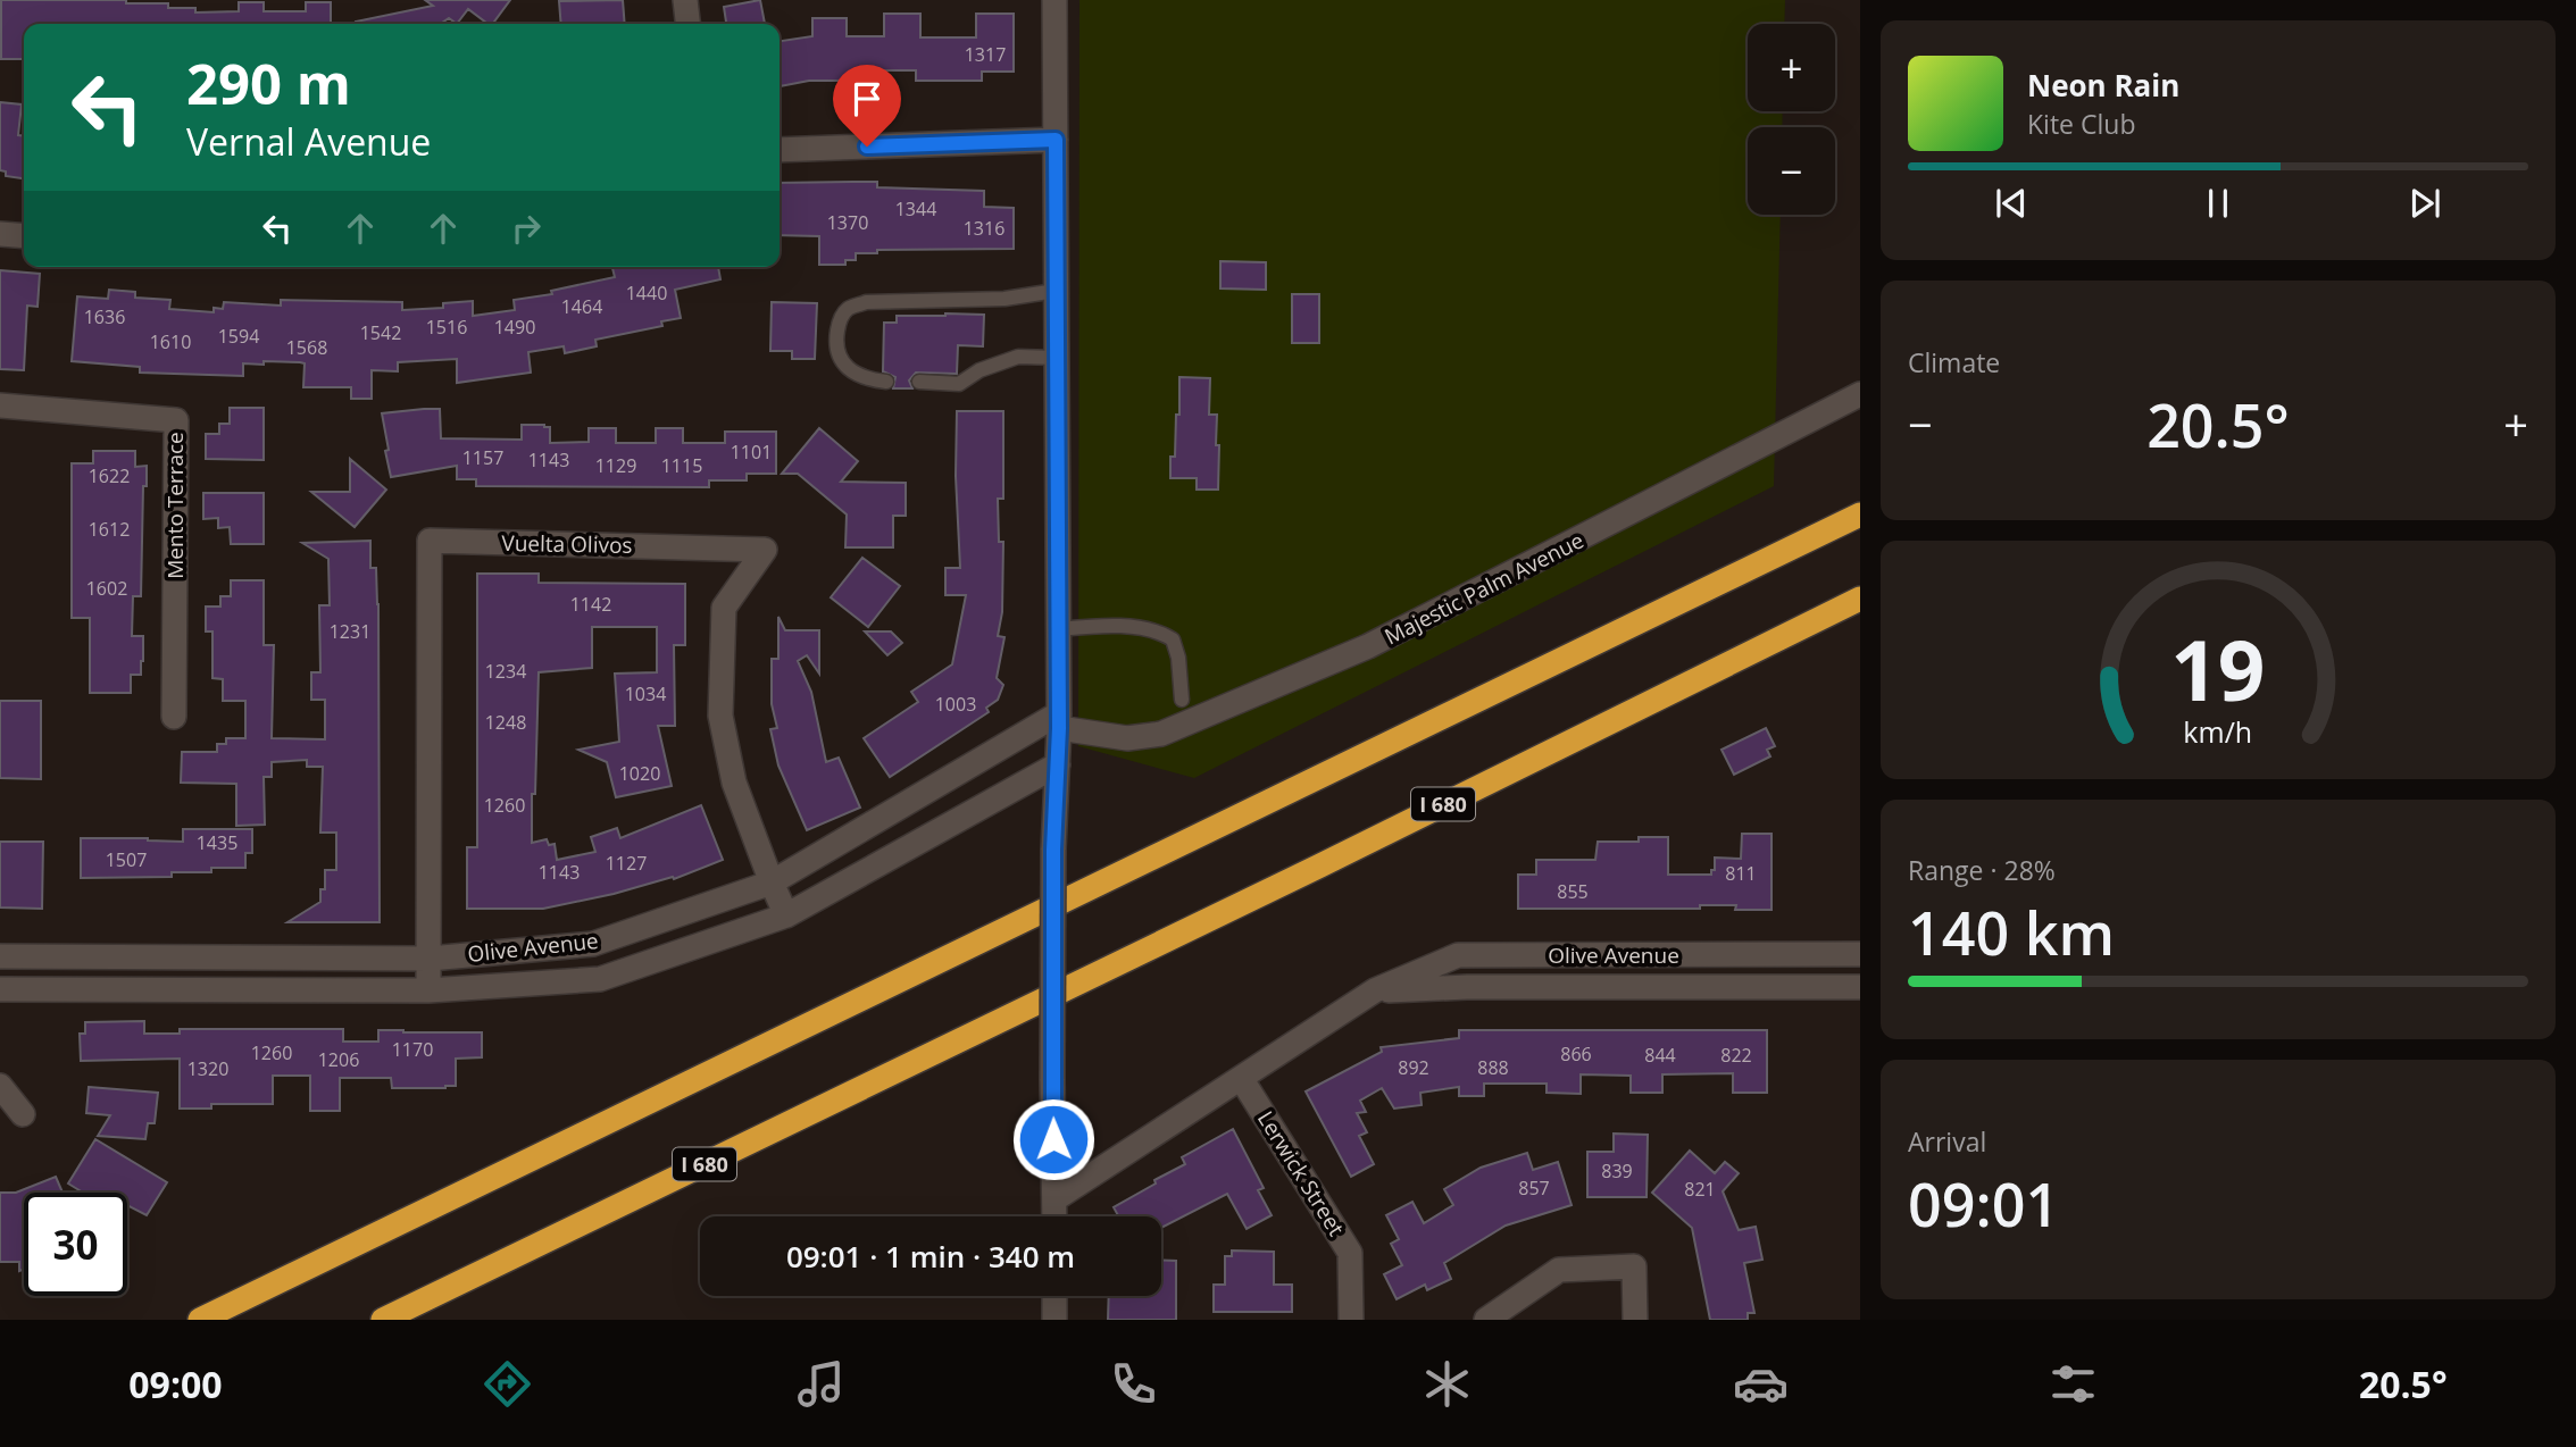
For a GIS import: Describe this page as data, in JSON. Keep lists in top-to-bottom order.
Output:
{
  "streets": {
    "highway": ["I 680"],
    "street": [
      "Mento Terrace",
      "Vuelta Olivos",
      "Majestic Palm Avenue",
      "Olive Avenue",
      "Lerwick Street"
    ]
  },
  "crossings": [
    ["Vuelta Olivos", "Olive Avenue"],
    ["Majestic Palm Avenue", "Olive Avenue"],
    ["Olive Avenue", "Lerwick Street"]
  ],
  "house_numbers": [
    "1317",
    "1344",
    "1370",
    "1316",
    "1440",
    "1464",
    "1636",
    "1516",
    "1490",
    "1542",
    "1594",
    "1610",
    "1568",
    "1101",
    "1157",
    "1143",
    "1129",
    "1115",
    "1622",
    "1612",
    "1602",
    "1142",
    "1231",
    "1234",
    "1034",
    "1003",
    "1248",
    "1020",
    "1260",
    "1435",
    "1507",
    "1127",
    "1143",
    "811",
    "855",
    "1170",
    "1260",
    "866",
    "844",
    "822",
    "1206",
    "892",
    "888",
    "1320",
    "839",
    "857",
    "821"
  ],
  "page": {
    "map_buttons": ["+", "−"],
    "turn": ["290 m", "Vernal Avenue"],
    "song": ["Neon Rain", "Kite Club"],
    "tile": [
      "Climate",
      ["Range · 28%", "140 km"],
      ["Arrival", "09:01"]
    ],
    "heat": ["−", "20.5°", "+"],
    "limit": "30",
    "trip": "09:01 · 1 min · 340 m",
    "tabs": ["09:00", "20.5°"],
    "gauge": ["19", "km/h"]
  }
}
